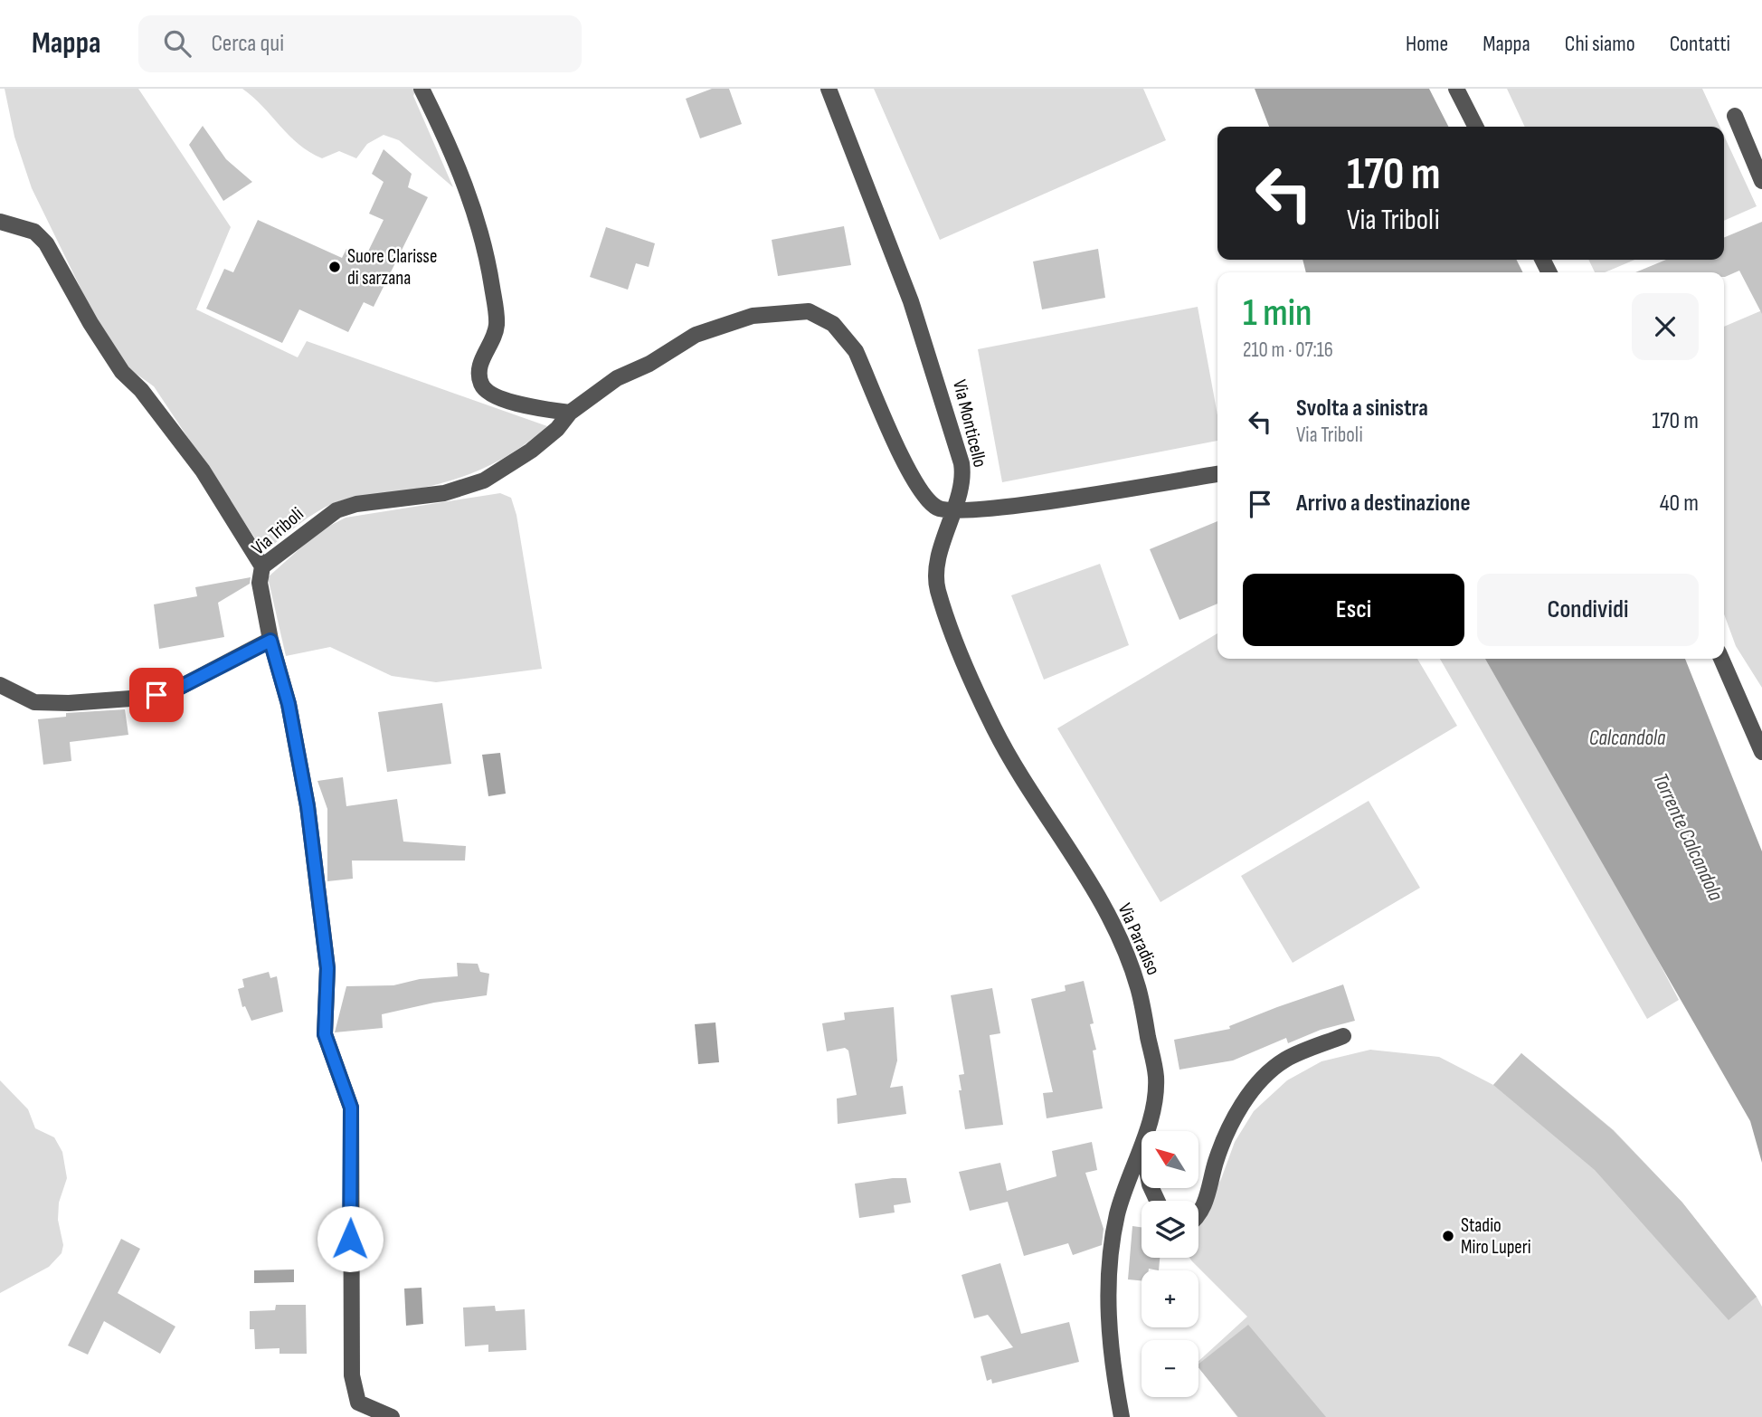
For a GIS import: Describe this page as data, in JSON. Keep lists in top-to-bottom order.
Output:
{
  "streets": {
    "street": ["Via Monticello", "Via Triboli", "Via Paradiso"]
  },
  "crossings": [
    ["Via Monticello", "Via Triboli"],
    ["Via Monticello", "Via Paradiso"],
    ["Via Triboli", "Via Paradiso"]
  ],
  "water": ["Calcandola", "Torrente Calcandola"],
  "places": ["Suore Clarisse di sarzana", "Stadio Miro Luperi"],
  "north": "top left",
  "page": {
    "header": "Mappa",
    "search": "Cerca qui",
    "nav": [
      "Home",
      "Mappa",
      "Chi siamo",
      "Contatti"
    ],
    "turn": ["170 m", "Via Triboli"],
    "heading": ["1 min", "210 m · 07:16"],
    "list": [
      {
        "name": "Svolta a sinistra",
        "note": "Via Triboli",
        "value": "170 m"
      },
      {
        "name": "Arrivo a destinazione",
        "value": "40 m"
      }
    ],
    "buttons": ["Esci", "Condividi"],
    "map_buttons": ["+", "−"]
  }
}
